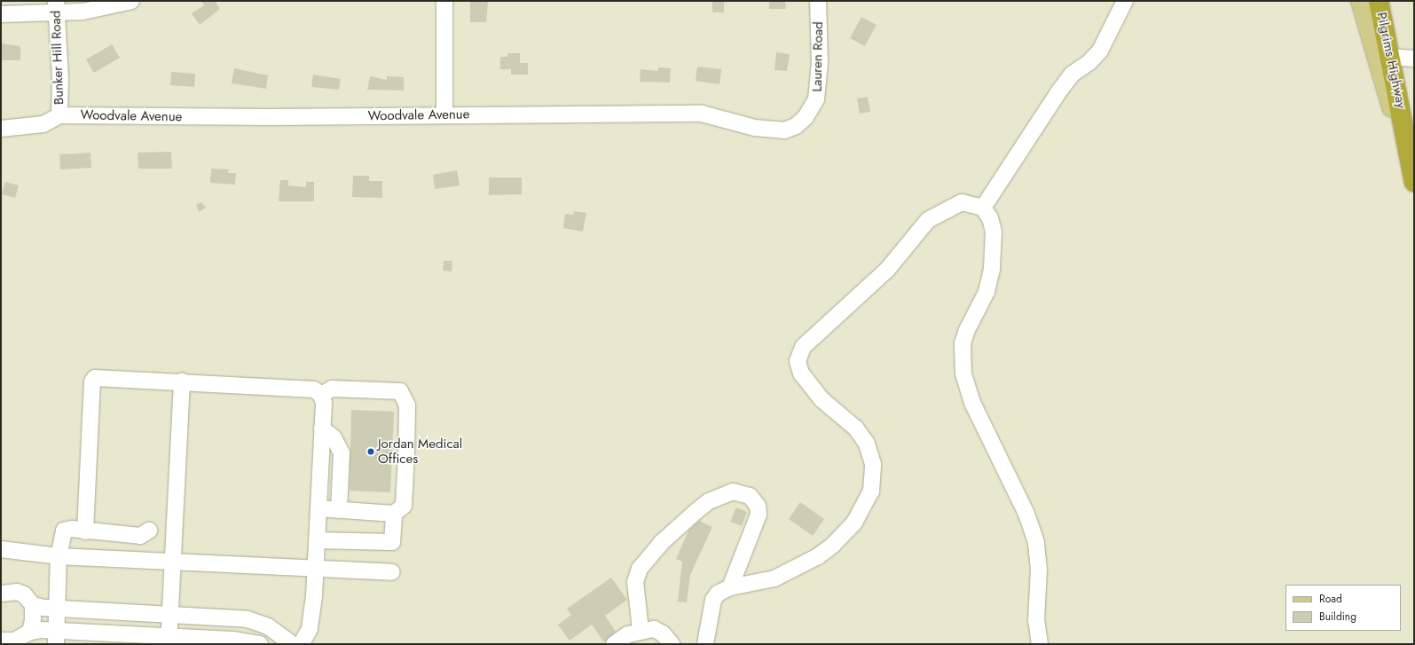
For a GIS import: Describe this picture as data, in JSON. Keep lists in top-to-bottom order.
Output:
{
  "streets": {
    "highway": ["Pilgrims Highway"],
    "street": ["Lauren Road", "Bunker Hill Road", "Woodvale Avenue"]
  },
  "crossings": [
    ["Lauren Road", "Woodvale Avenue"],
    ["Bunker Hill Road", "Woodvale Avenue"]
  ],
  "places": ["Jordan Medical Offices"],
  "legend": ["Road", "Building"]
}
